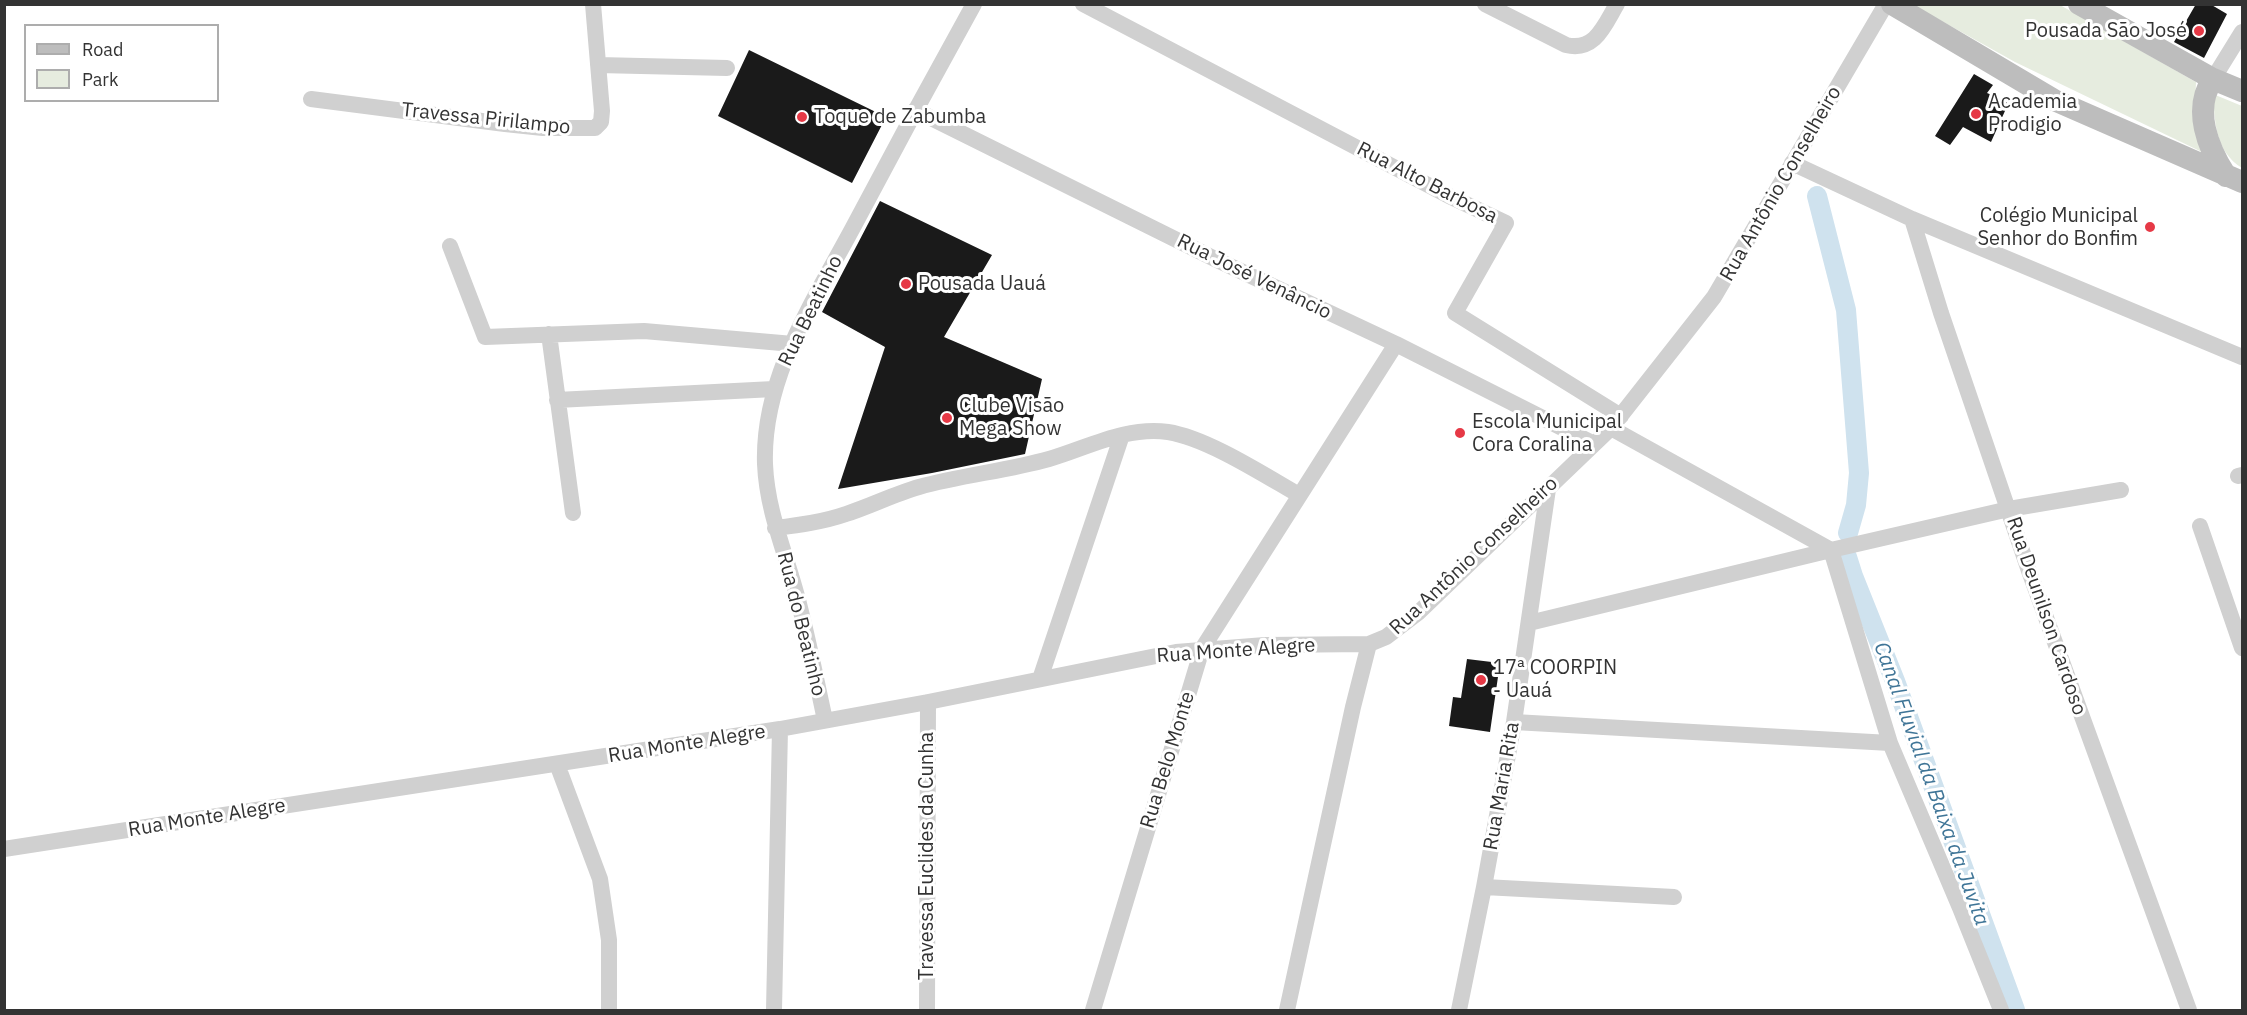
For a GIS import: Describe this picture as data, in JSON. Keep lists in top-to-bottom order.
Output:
{
  "streets": {
    "street": [
      "Travessa Pirilampo",
      "Rua Alto Barbosa",
      "Rua Antônio Conselheiro",
      "Rua José Venâncio",
      "Rua Beatinho",
      "Rua Deunilson Cardoso",
      "Rua do Beatinho",
      "Rua Monte Alegre",
      "Rua Belo Monte",
      "Rua Maria Rita",
      "Travessa Euclides da Cunha"
    ]
  },
  "crossings": [
    ["Rua Alto Barbosa", "Rua Antônio Conselheiro"],
    ["Rua Antônio Conselheiro", "Rua José Venâncio"],
    ["Rua Antônio Conselheiro", "Rua Monte Alegre"],
    ["Rua Antônio Conselheiro", "Rua Maria Rita"],
    ["Rua José Venâncio", "Rua Beatinho"],
    ["Rua José Venâncio", "Rua Belo Monte"],
    ["Rua Beatinho", "Rua do Beatinho"],
    ["Rua do Beatinho", "Rua Monte Alegre"],
    ["Rua Monte Alegre", "Rua Belo Monte"],
    ["Rua Monte Alegre", "Travessa Euclides da Cunha"]
  ],
  "water": ["Canal Fluvial da Baixa da Juvita"],
  "places": [
    "Pousada São José",
    "Academia Prodigio",
    "Toque de Zabumba",
    "Colégio Municipal Senhor do Bonfim",
    "Pousada Uauá",
    "Clube Visão Mega Show",
    "Escola Municipal Cora Coralina",
    "17ª COORPIN - Uauá"
  ],
  "legend": ["Road", "Park"]
}
